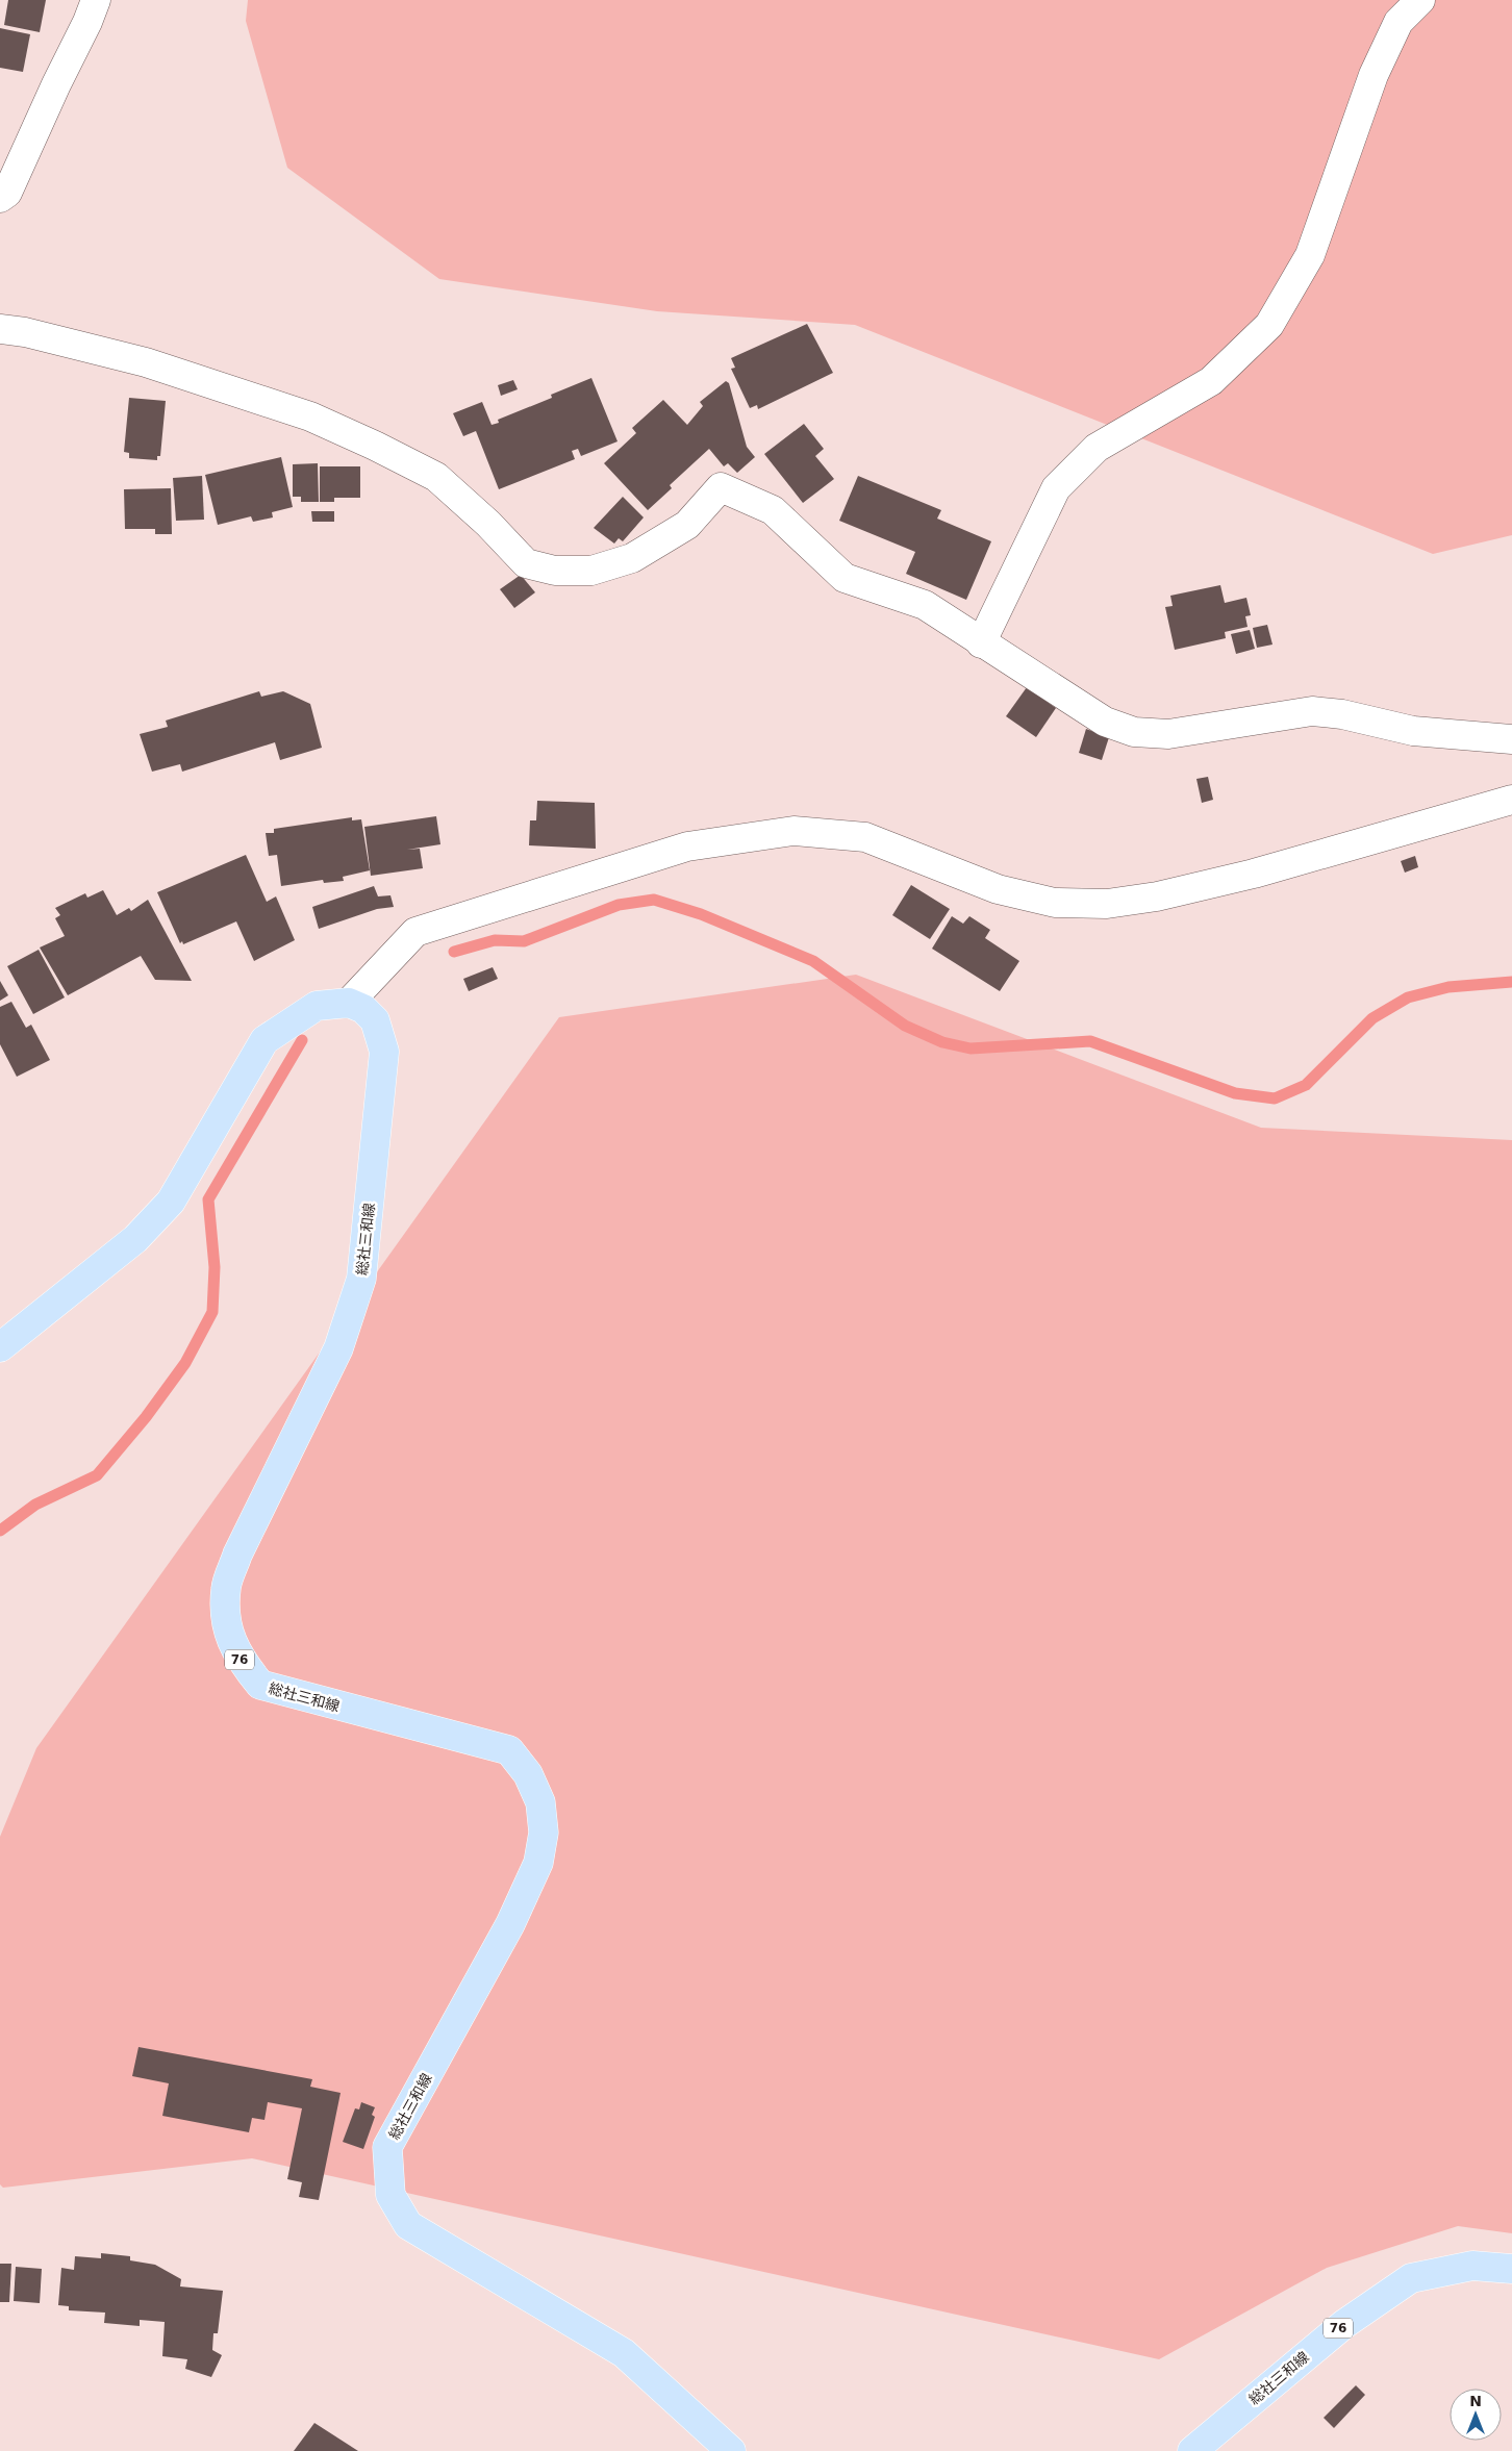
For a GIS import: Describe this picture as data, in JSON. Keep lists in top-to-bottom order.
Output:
{
  "streets": {
    "main road": ["総社三和線", "76"]
  },
  "north": "top"
}
